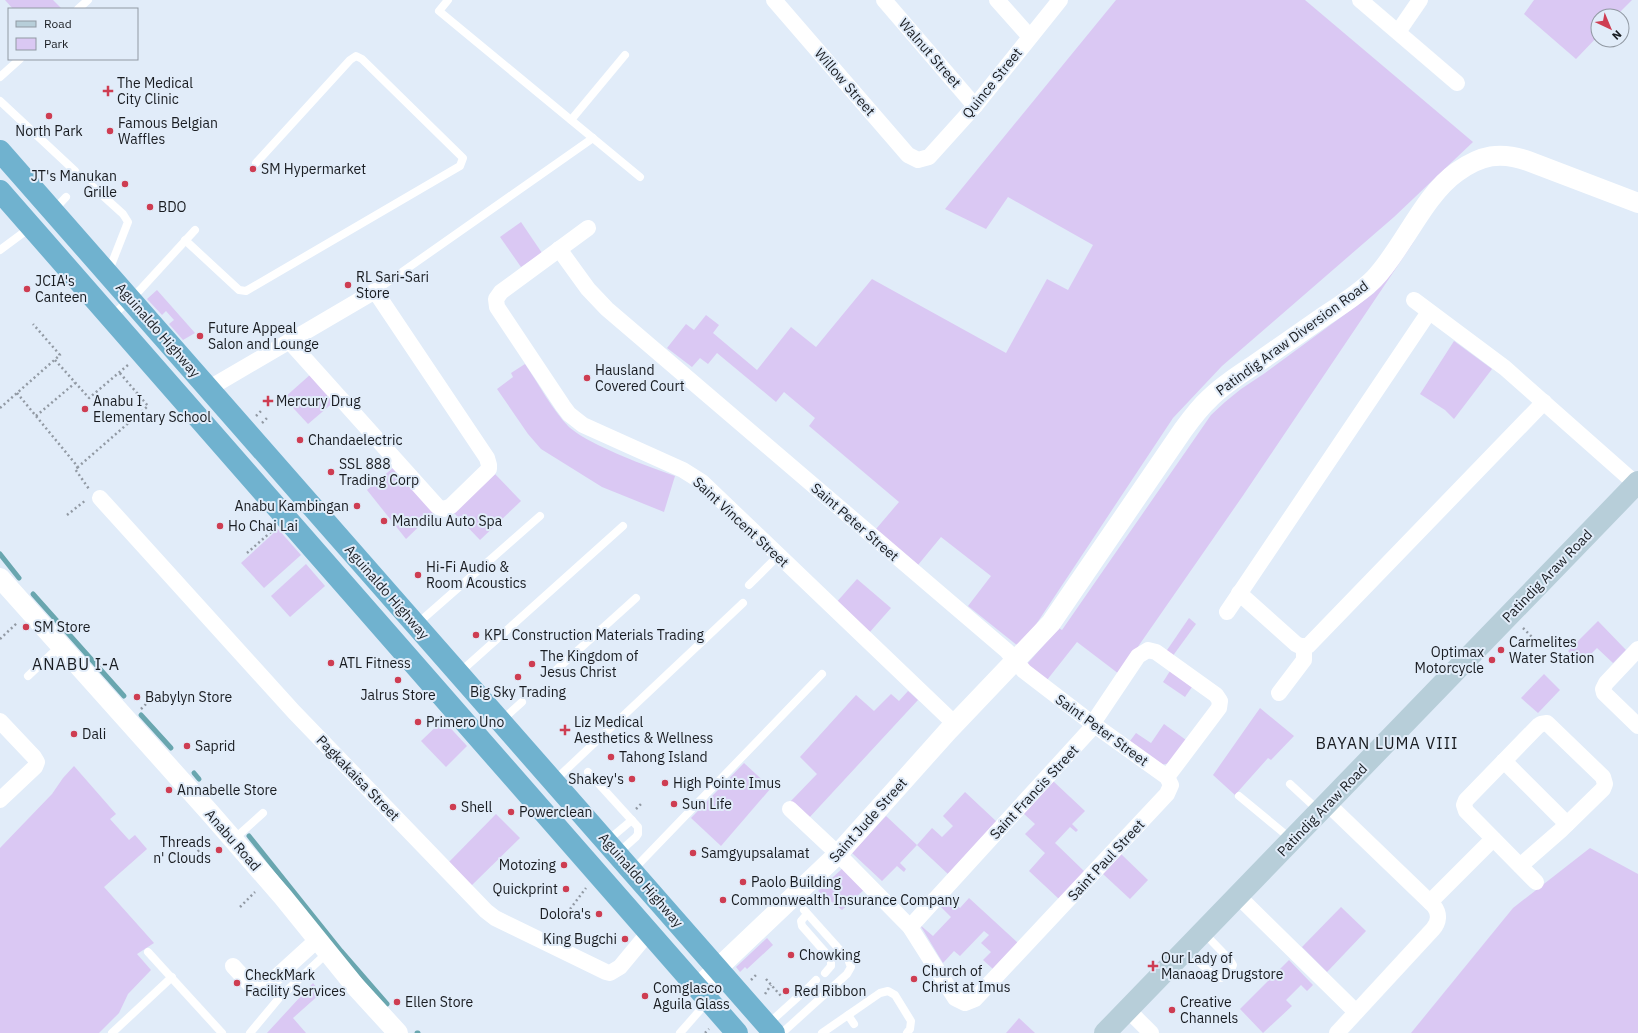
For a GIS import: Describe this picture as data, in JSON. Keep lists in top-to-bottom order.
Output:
{
  "streets": {
    "highway": ["Aguinaldo Highway"],
    "main road": ["Patindig Araw Road"],
    "street": [
      "Walnut Street",
      "Willow Street",
      "Quince Street",
      "Patindig Araw Diversion Road",
      "Saint Vincent Street",
      "Saint Peter Street",
      "Pagkakaisa Street",
      "Saint Francis Street",
      "Saint Jude Street",
      "Anabu Road",
      "Saint Paul Street"
    ]
  },
  "crossings": [
    ["Walnut Street", "Quince Street"],
    ["Willow Street", "Quince Street"],
    ["Aguinaldo Highway", "Pagkakaisa Street"],
    ["Aguinaldo Highway", "Saint Jude Street"],
    ["Patindig Araw Diversion Road", "Saint Peter Street"],
    ["Patindig Araw Diversion Road", "Saint Jude Street"],
    ["Saint Vincent Street", "Saint Peter Street"],
    ["Saint Vincent Street", "Saint Jude Street"],
    ["Saint Peter Street", "Saint Francis Street"],
    ["Saint Peter Street", "Saint Jude Street"],
    ["Saint Peter Street", "Saint Paul Street"],
    ["Saint Francis Street", "Saint Paul Street"]
  ],
  "districts": ["ANABU I-A", "BAYAN LUMA VIII"],
  "places": {
    "health": [
      "The Medical City Clinic",
      "Mercury Drug",
      "Liz Medical Aesthetics & Wellness",
      "Our Lady of Manaoag Drugstore"
    ],
    "other": [
      "North Park",
      "Famous Belgian Waffles",
      "SM Hypermarket",
      "JT's Manukan Grille",
      "BDO",
      "RL Sari-Sari Store",
      "JCIA's Canteen",
      "Future Appeal Salon and Lounge",
      "Hausland Covered Court",
      "Anabu I Elementary School",
      "Chandaelectric",
      "SSL 888 Trading Corp",
      "Anabu Kambingan",
      "Mandilu Auto Spa",
      "Ho Chai Lai",
      "Hi-Fi Audio & Room Acoustics",
      "SM Store",
      "KPL Construction Materials Trading",
      "Carmelites Water Station",
      "Optimax Motorcycle",
      "ATL Fitness",
      "The Kingdom of Jesus Christ",
      "Big Sky Trading",
      "Jalrus Store",
      "Babylyn Store",
      "Primero Uno",
      "Dali",
      "Saprid",
      "Tahong Island",
      "Shakey's",
      "High Pointe Imus",
      "Annabelle Store",
      "Sun Life",
      "Shell",
      "Powerclean",
      "Threads n' Clouds",
      "Samgyupsalamat",
      "Motozing",
      "Paolo Building",
      "Quickprint",
      "Commonwealth Insurance Company",
      "Dolora's",
      "King Bugchi",
      "Chowking",
      "Church of Christ at Imus",
      "CheckMark Facility Services",
      "Red Ribbon",
      "Comglasco Aguila Glass",
      "Ellen Store",
      "Creative Channels"
    ]
  },
  "legend": ["Road", "Park"],
  "north": "bottom right"
}
